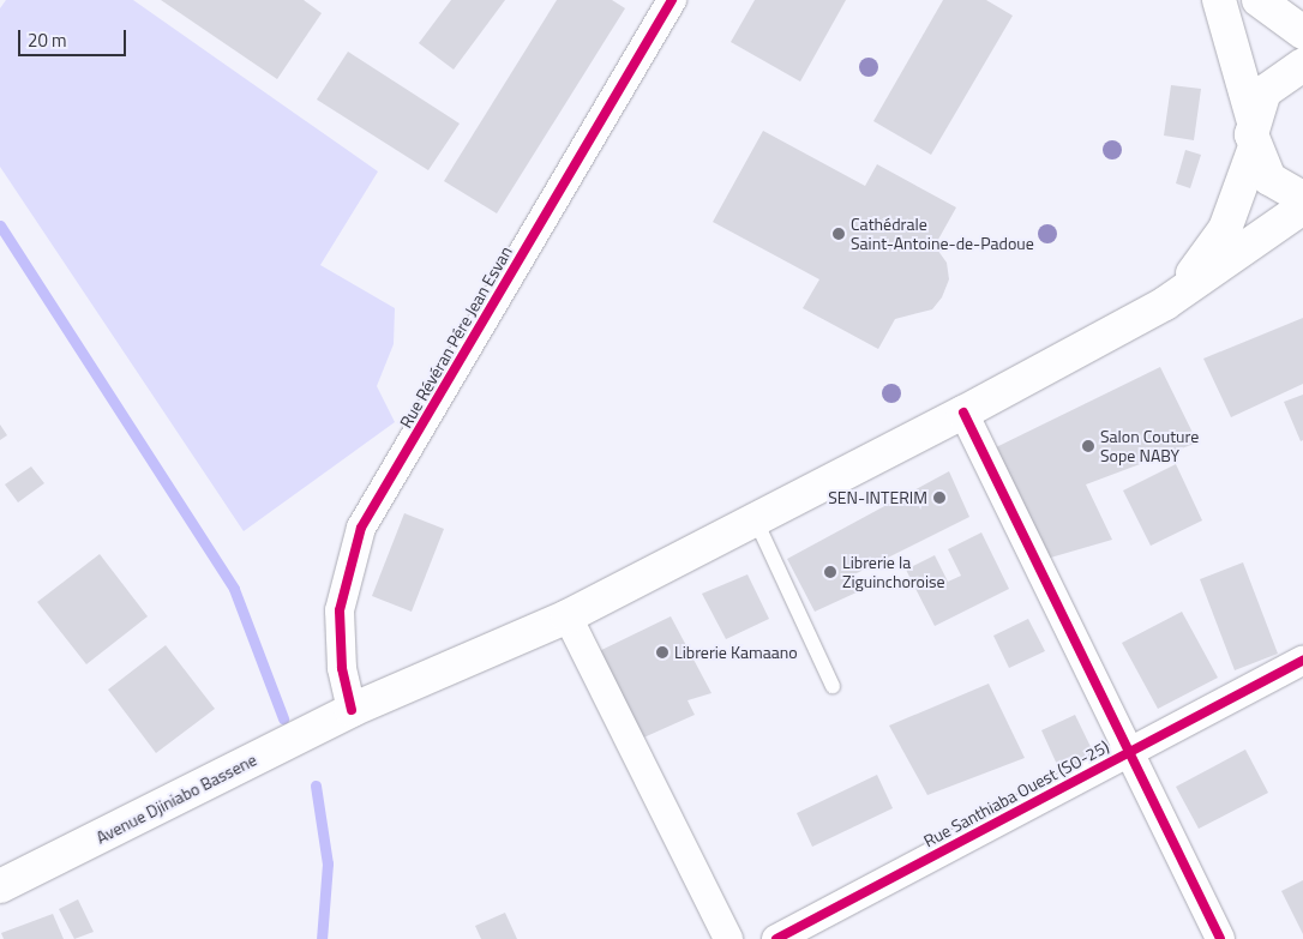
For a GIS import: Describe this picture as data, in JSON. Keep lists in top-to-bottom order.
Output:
{
  "streets": {
    "main road": ["Avenue Djiniabo Bassene"],
    "street": ["Rue Révéran Pére Jean Esvan", "Rue Santhiaba Ouest (SO-25)"]
  },
  "crossings": [
    ["Rue Révéran Pére Jean Esvan", "Avenue Djiniabo Bassene"]
  ],
  "places": [
    "Cathédrale Saint-Antoine-de-Padoue",
    "Salon Couture Sope NABY",
    "SEN-INTERIM",
    "Librerie la Ziguinchoroise",
    "Librerie Kamaano"
  ],
  "scale_bar": "20 m"
}
